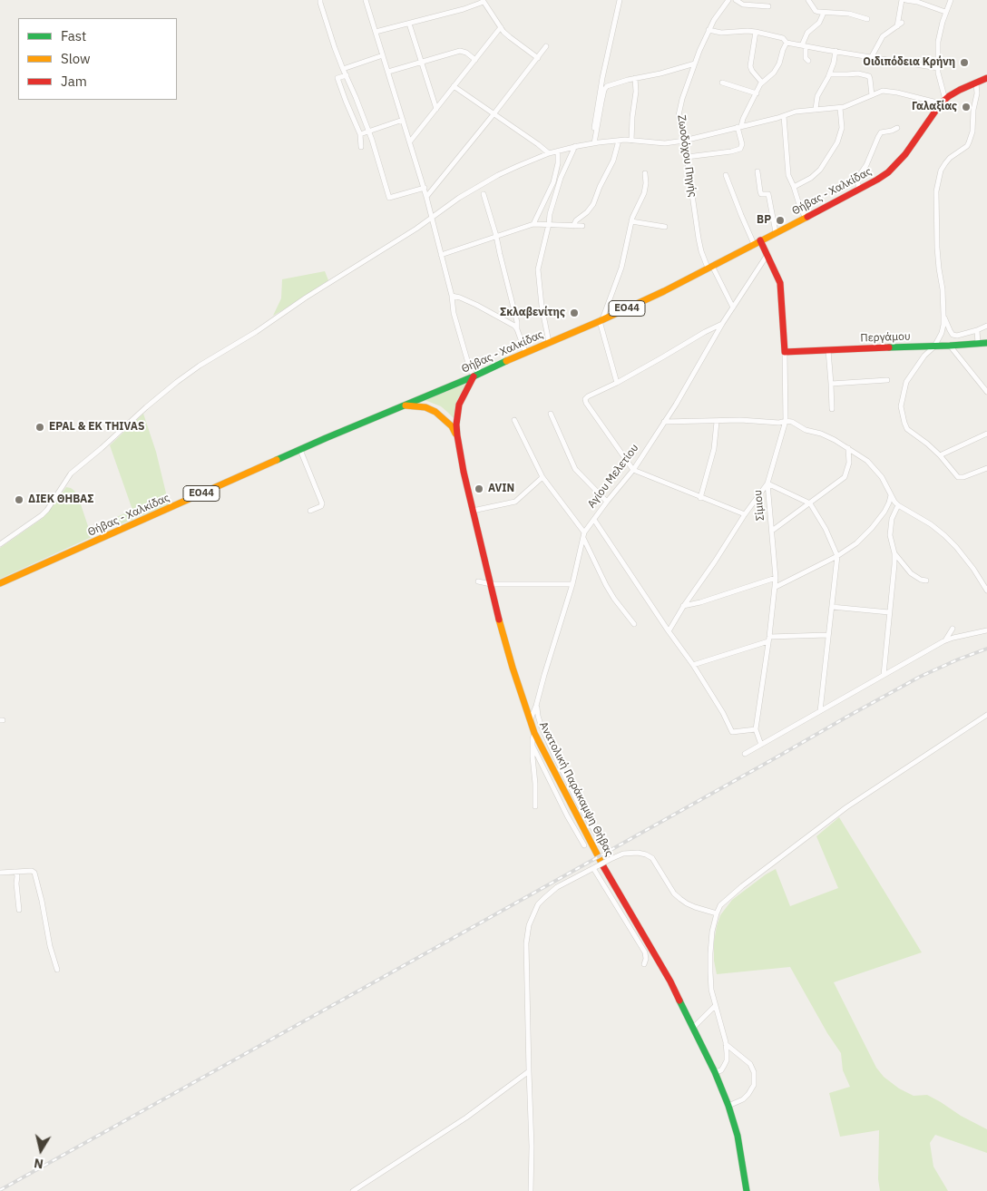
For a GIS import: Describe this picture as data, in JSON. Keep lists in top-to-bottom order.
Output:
{
  "streets": {
    "main road": [
      "Θήβας - Χαλκίδας",
      "ΕΟ44",
      "Περγάμου",
      "Σίμιου",
      "Ανατολική Παράκαμψη Θήβας"
    ],
    "street": ["Ζωοδόχου Πηγής", "Αγίου Μελετίου"]
  },
  "crossings": [
    ["Ζωοδόχου Πηγής", "Θήβας - Χαλκίδας"],
    ["Ζωοδόχου Πηγής", "Αγίου Μελετίου"],
    ["Θήβας - Χαλκίδας", "Ανατολική Παράκαμψη Θήβας"],
    ["Περγάμου", "Σίμιου"],
    ["Αγίου Μελετίου", "Σίμιου"],
    ["Αγίου Μελετίου", "Ανατολική Παράκαμψη Θήβας"]
  ],
  "places": [
    "Οιδιπόδεια Κρήνη",
    "Γαλαξίας",
    "BP",
    "Σκλαβενίτης",
    "EPAL & EK THIVAS",
    "AVIN",
    "ΔΙΕΚ ΘΗΒΑΣ"
  ],
  "legend": ["Fast", "Slow", "Jam"],
  "north": "bottom"
}
